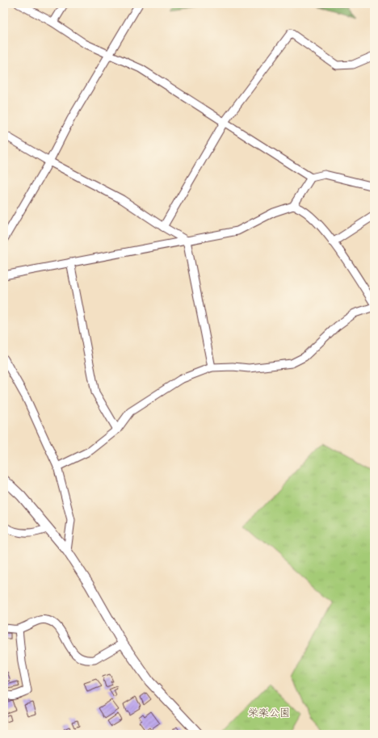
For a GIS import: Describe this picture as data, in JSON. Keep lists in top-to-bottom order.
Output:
{
  "parks": ["栄楽公園"]
}
